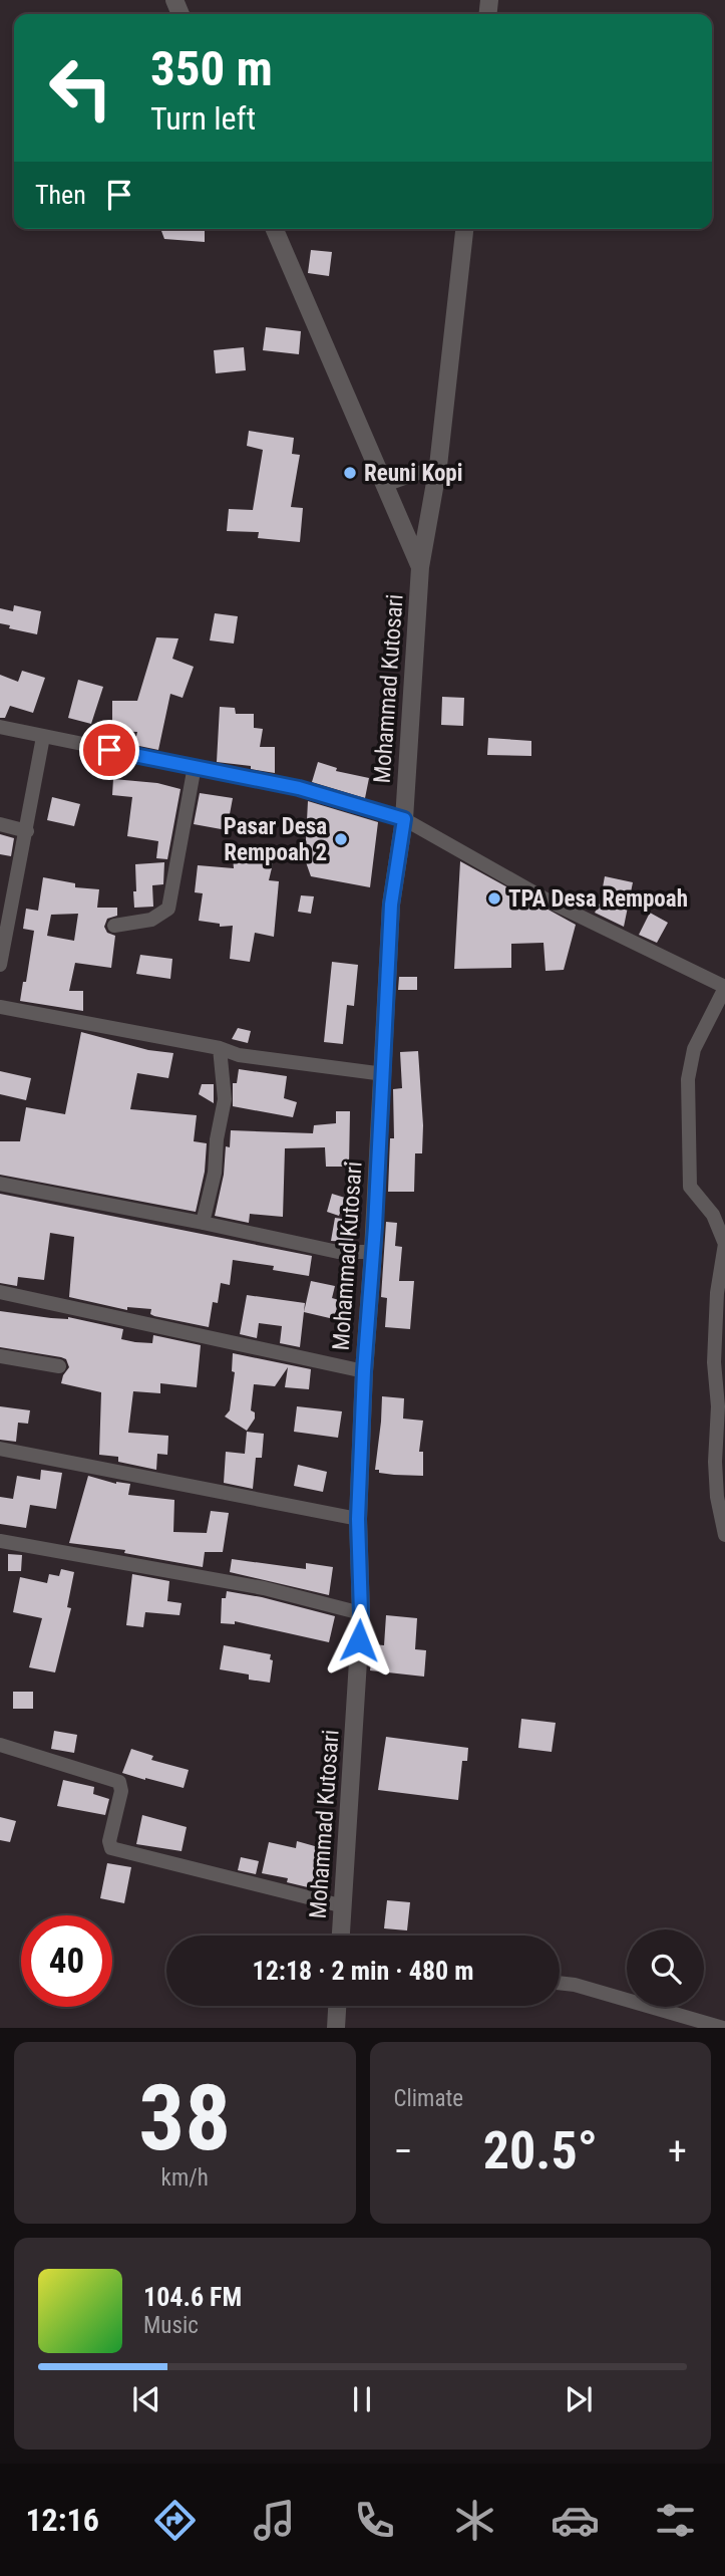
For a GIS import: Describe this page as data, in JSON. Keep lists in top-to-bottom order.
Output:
{
  "streets": {
    "street": ["Mohammad Kutosari"]
  },
  "places": ["Reuni Kopi", "Pasar Desa Rempoah 2", "TPA Desa Rempoah"],
  "page": {
    "turn": ["350 m", "Turn left"],
    "then": "Then",
    "limit": "40",
    "trip": "12:18 · 2 min · 480 m",
    "tile": [
      ["38", "km/h"],
      "Climate"
    ],
    "heat": ["−", "20.5°", "+"],
    "song": ["104.6 FM", "Music"],
    "tabs": "12:16"
  }
}
